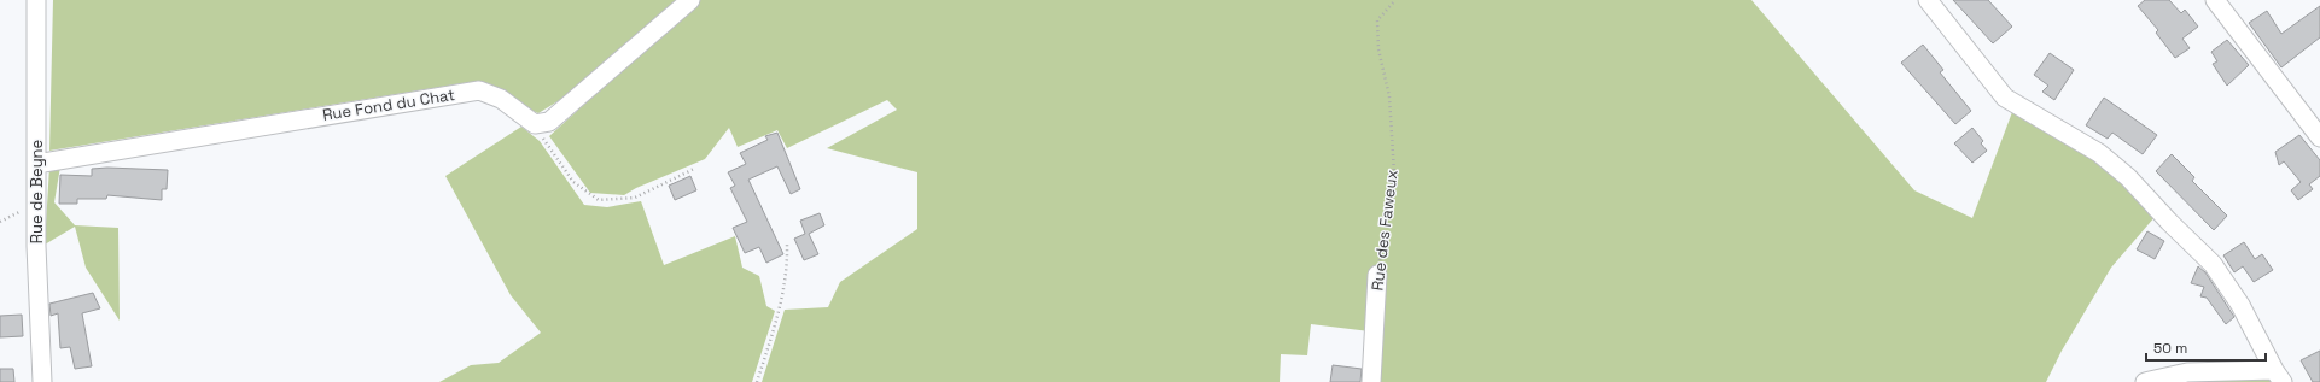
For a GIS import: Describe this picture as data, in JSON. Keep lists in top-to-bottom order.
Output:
{
  "streets": {
    "street": ["Rue Fond du Chat", "Rue de Beyne", "Rue des Faweux"]
  },
  "crossings": [
    ["Rue Fond du Chat", "Rue de Beyne"]
  ],
  "scale_bar": "50 m"
}
